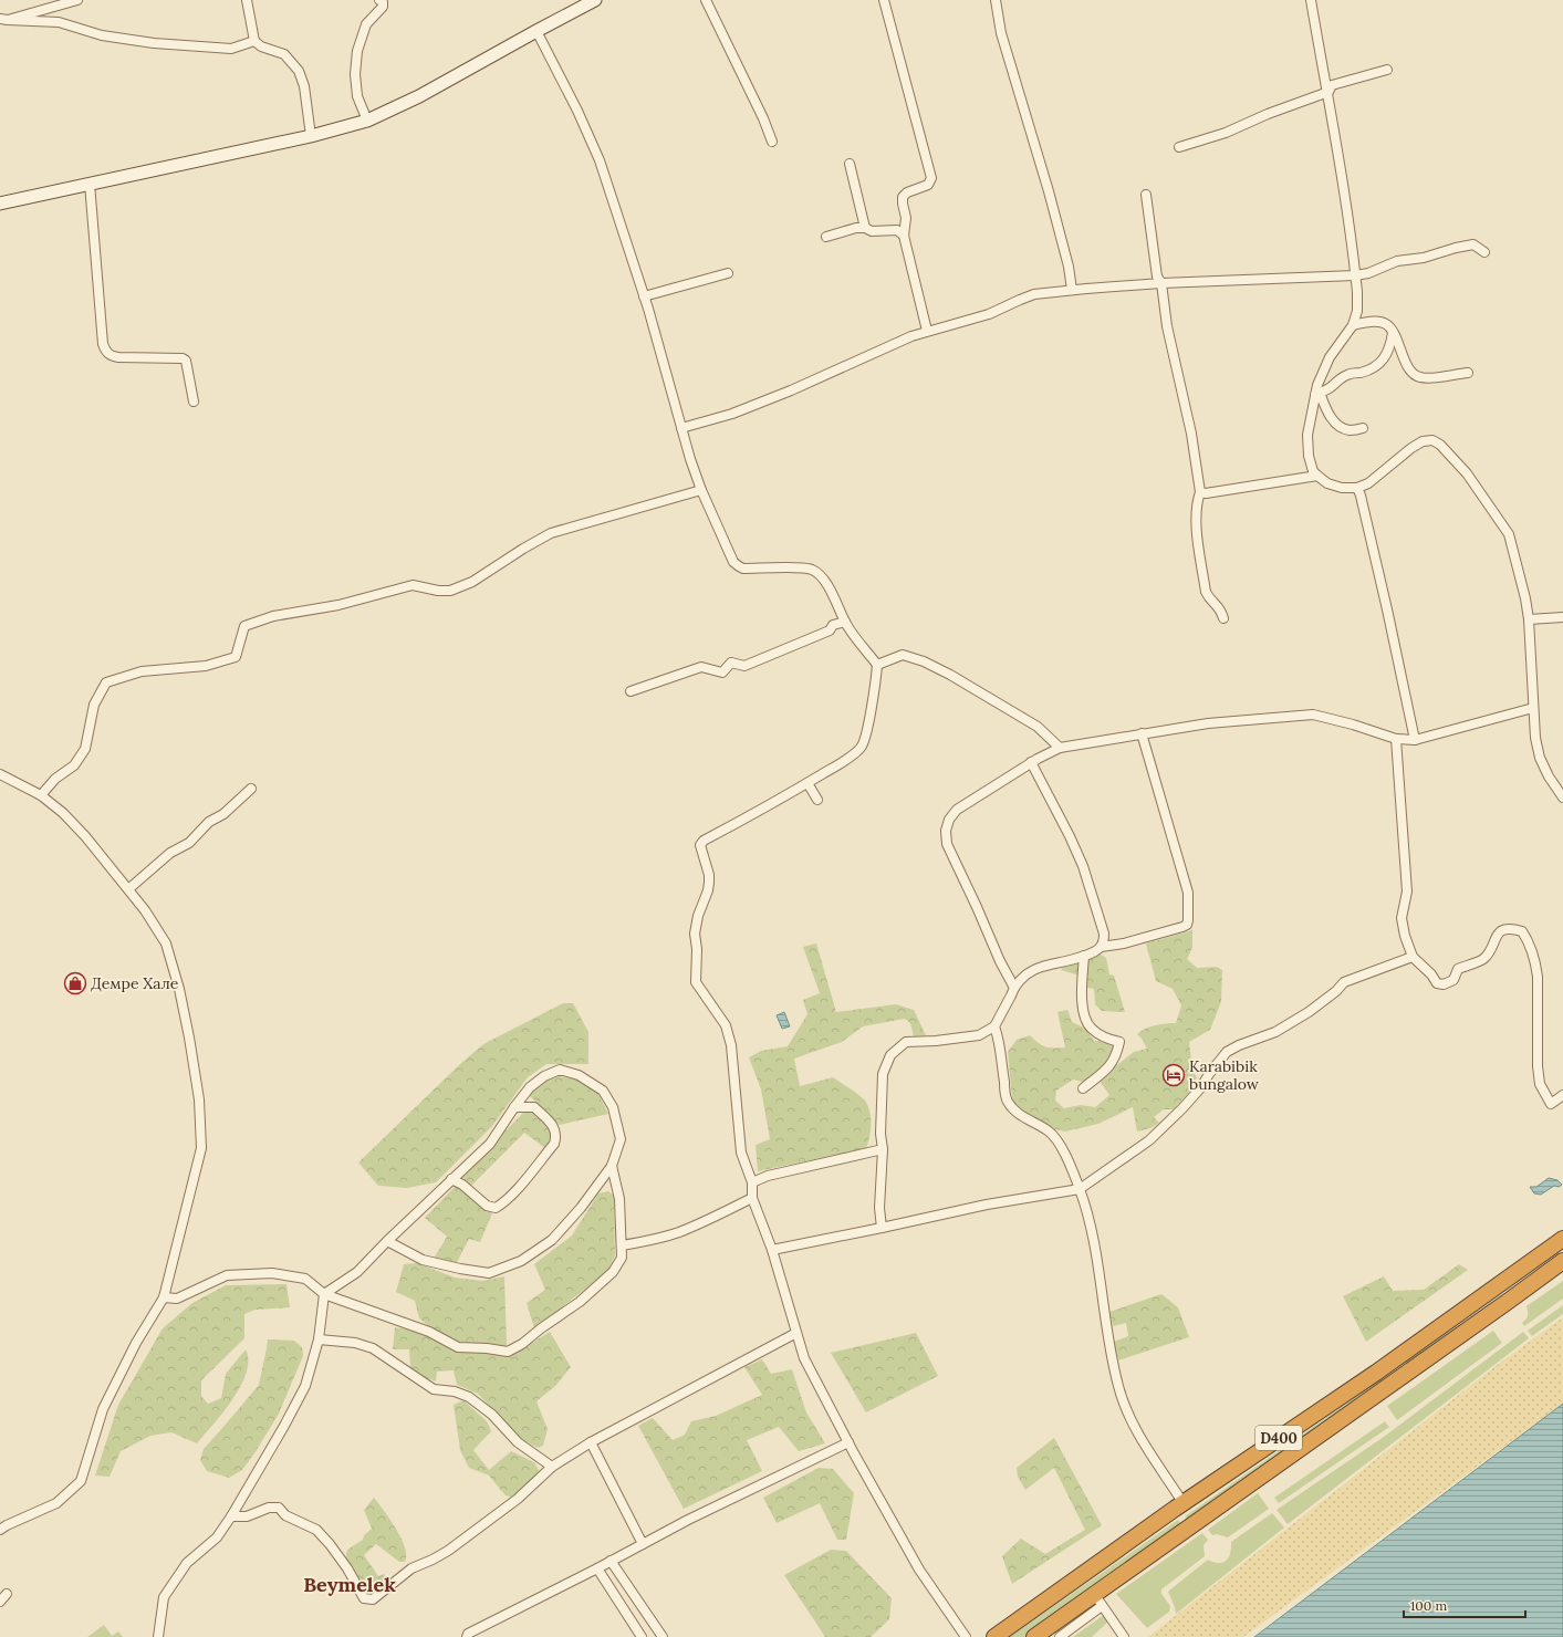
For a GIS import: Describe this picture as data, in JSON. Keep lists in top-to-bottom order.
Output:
{
  "streets": {
    "highway": ["D400"]
  },
  "districts": ["Beymelek"],
  "places": {
    "shop": ["Демре Хале"],
    "hotel": ["Karabibik bungalow"]
  },
  "scale_bar": "100 m"
}
